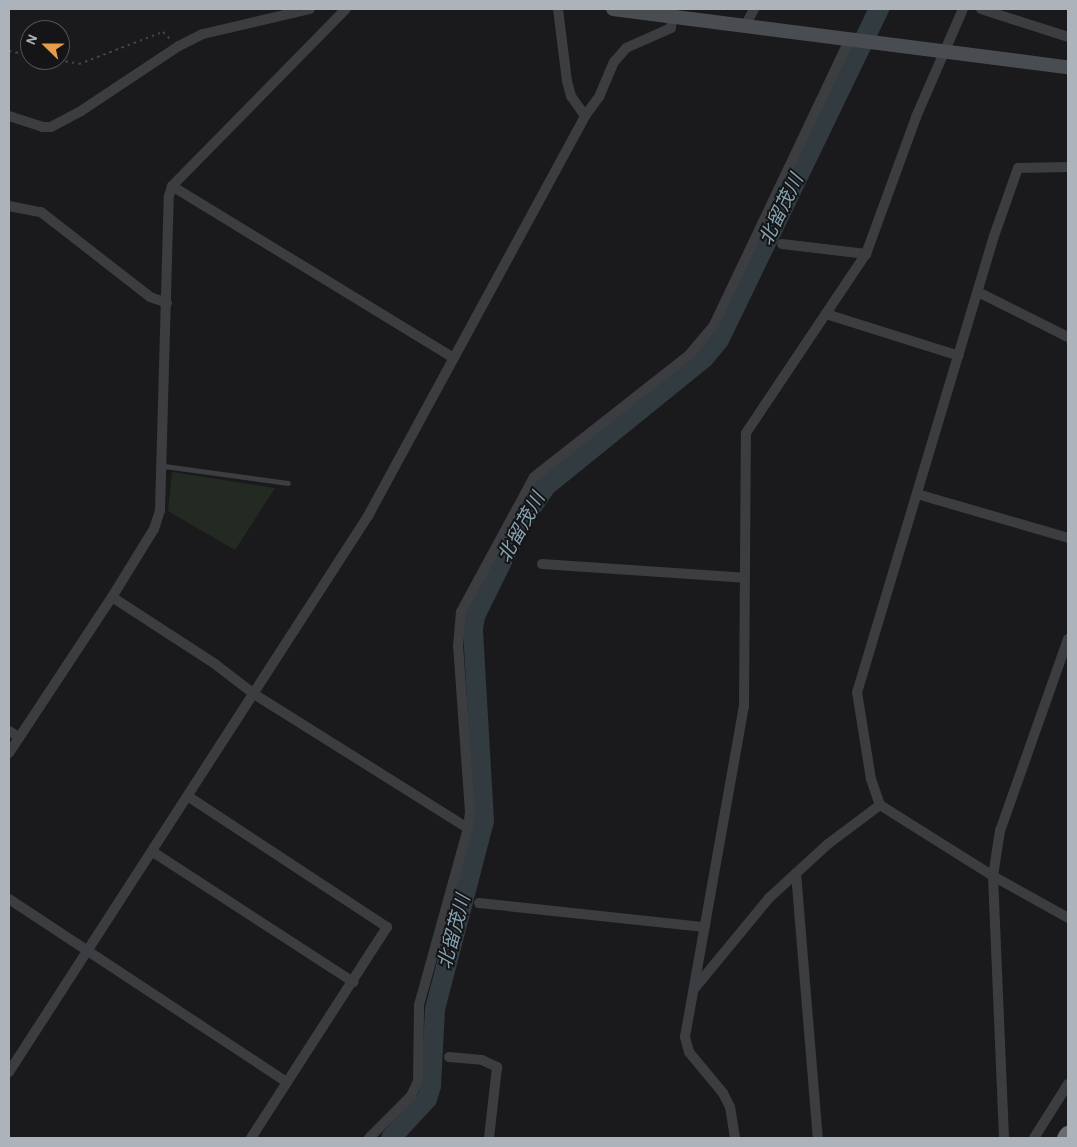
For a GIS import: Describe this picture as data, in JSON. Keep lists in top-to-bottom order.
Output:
{
  "water": ["北留茂川"],
  "north": "left"
}
